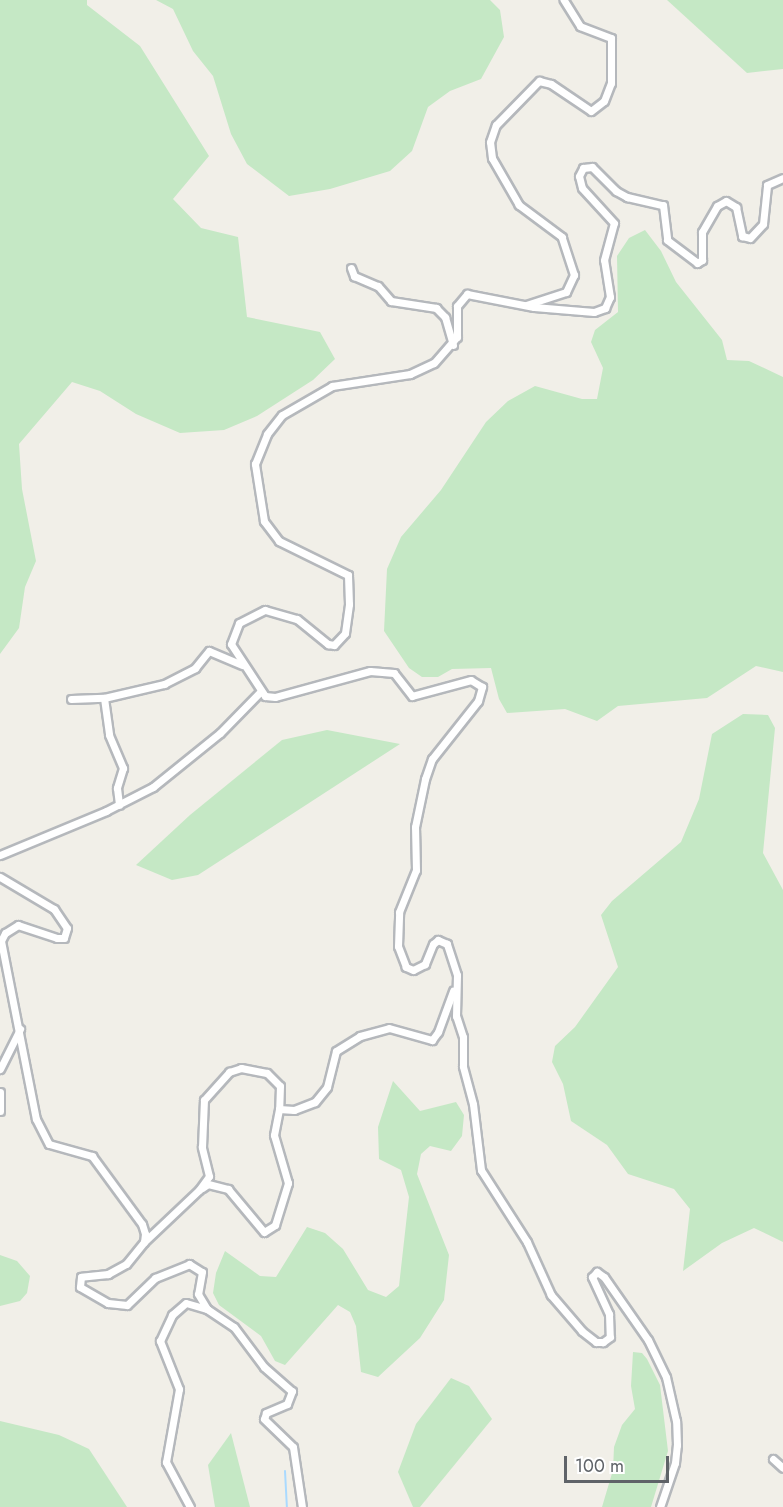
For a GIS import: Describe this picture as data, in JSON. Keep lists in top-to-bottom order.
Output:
{
  "scale_bar": "100 m"
}
